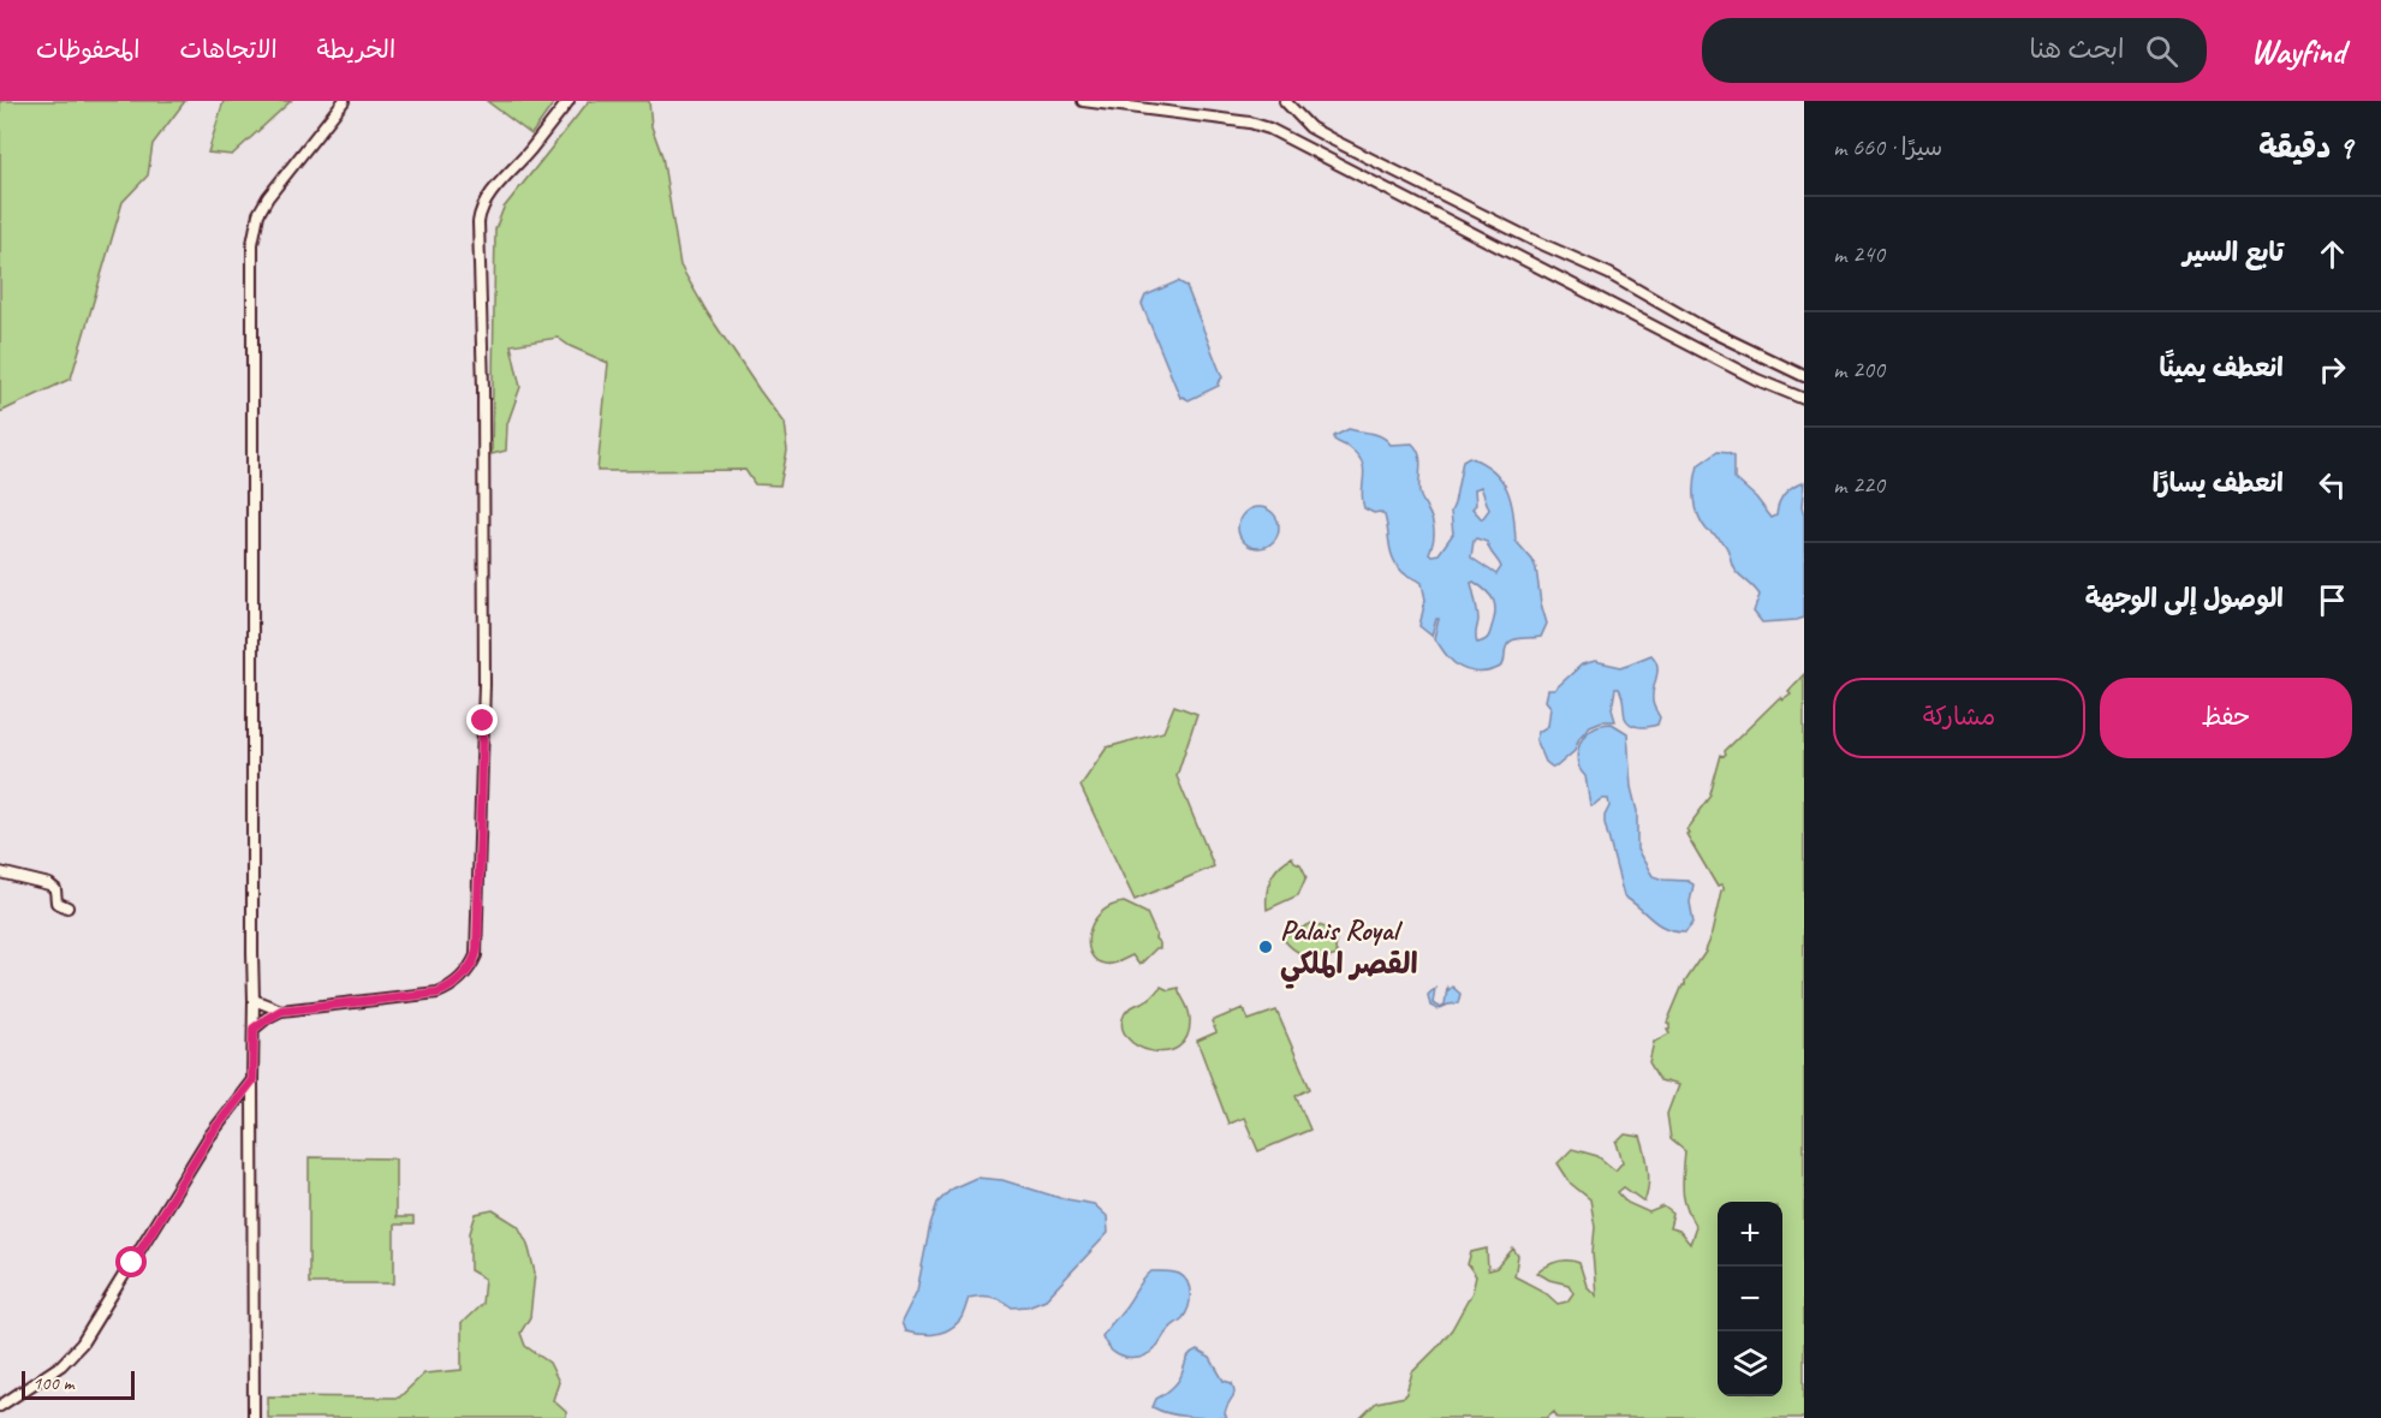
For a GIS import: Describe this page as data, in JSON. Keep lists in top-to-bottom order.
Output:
{
  "places": ["Palais Royal القصر الملكي"],
  "scale_bar": "100 m",
  "page": {
    "header": "Wayfind",
    "search": "ابحث هنا",
    "nav": ["الخريطة", "الاتجاهات", "المحفوظات"],
    "heading": ["9 دقيقة", "سيرًا · 660 m"],
    "list": [
      ["تابع السير", "240 m"],
      ["انعطف يمينًا", "200 m"],
      ["انعطف يسارًا", "220 m"],
      "الوصول إلى الوجهة"
    ],
    "buttons": ["حفظ", "مشاركة"],
    "map_buttons": ["+", "−"],
    "scale": "100 m"
  }
}
